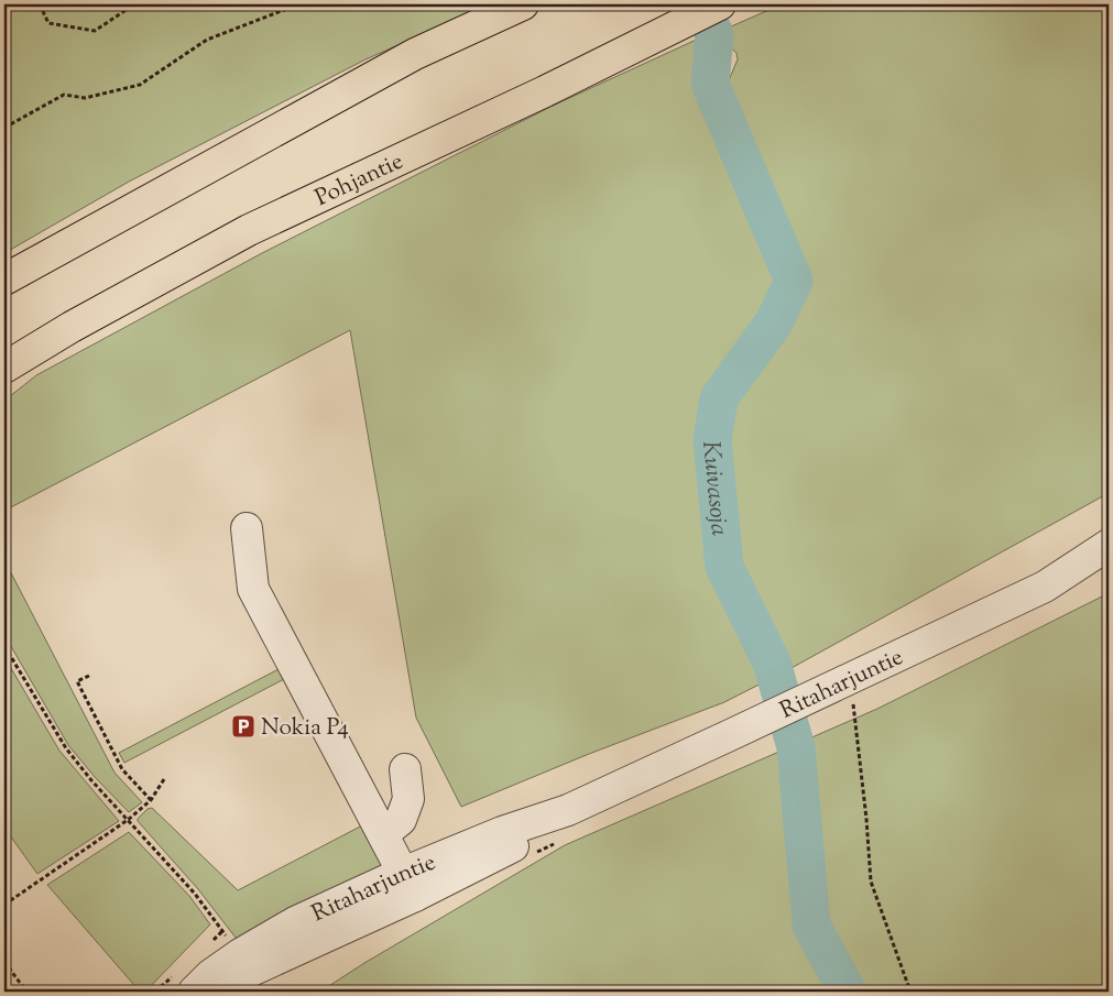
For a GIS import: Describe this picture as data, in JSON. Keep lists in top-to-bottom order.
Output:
{
  "streets": {
    "highway": ["Pohjantie"],
    "street": ["Ritaharjuntie"]
  },
  "water": ["Kuivasoja"],
  "places": {
    "parking": ["Nokia P4"]
  }
}
